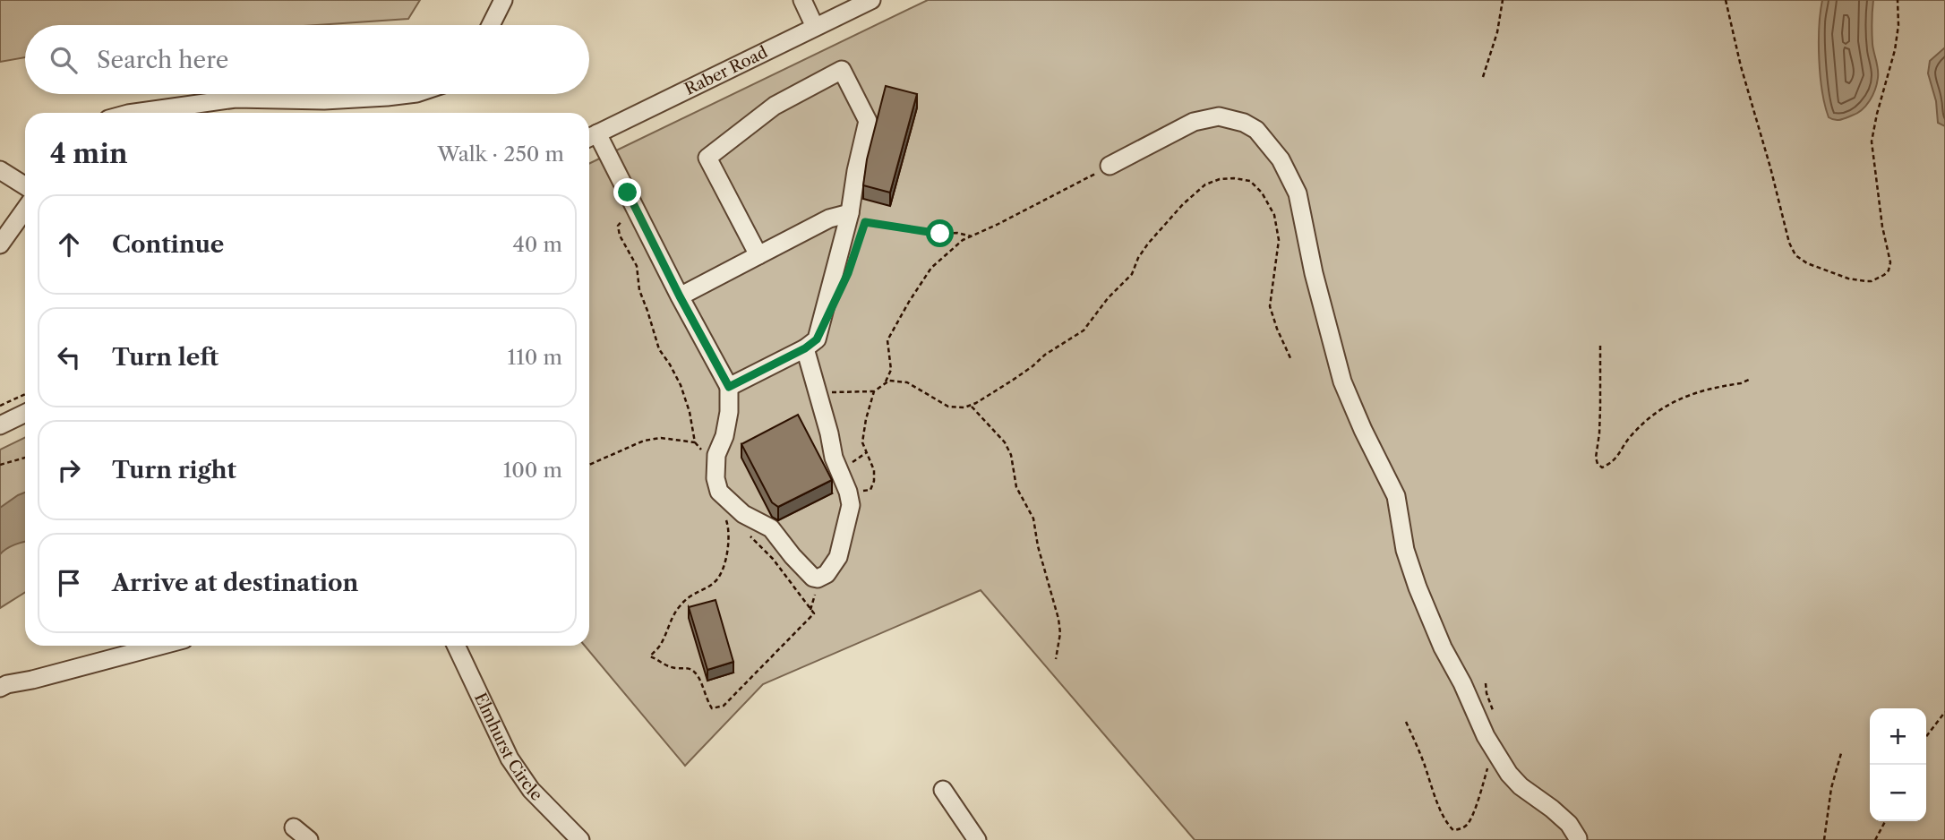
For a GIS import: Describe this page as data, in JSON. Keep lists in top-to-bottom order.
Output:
{
  "streets": {
    "street": ["Raber Road", "Elmhurst Circle"]
  },
  "page": {
    "search": "Search here",
    "heading": ["4 min", "Walk · 250 m"],
    "list": [
      ["Continue", "40 m"],
      ["Turn left", "110 m"],
      ["Turn right", "100 m"],
      "Arrive at destination"
    ],
    "map_buttons": ["+", "−"]
  }
}
